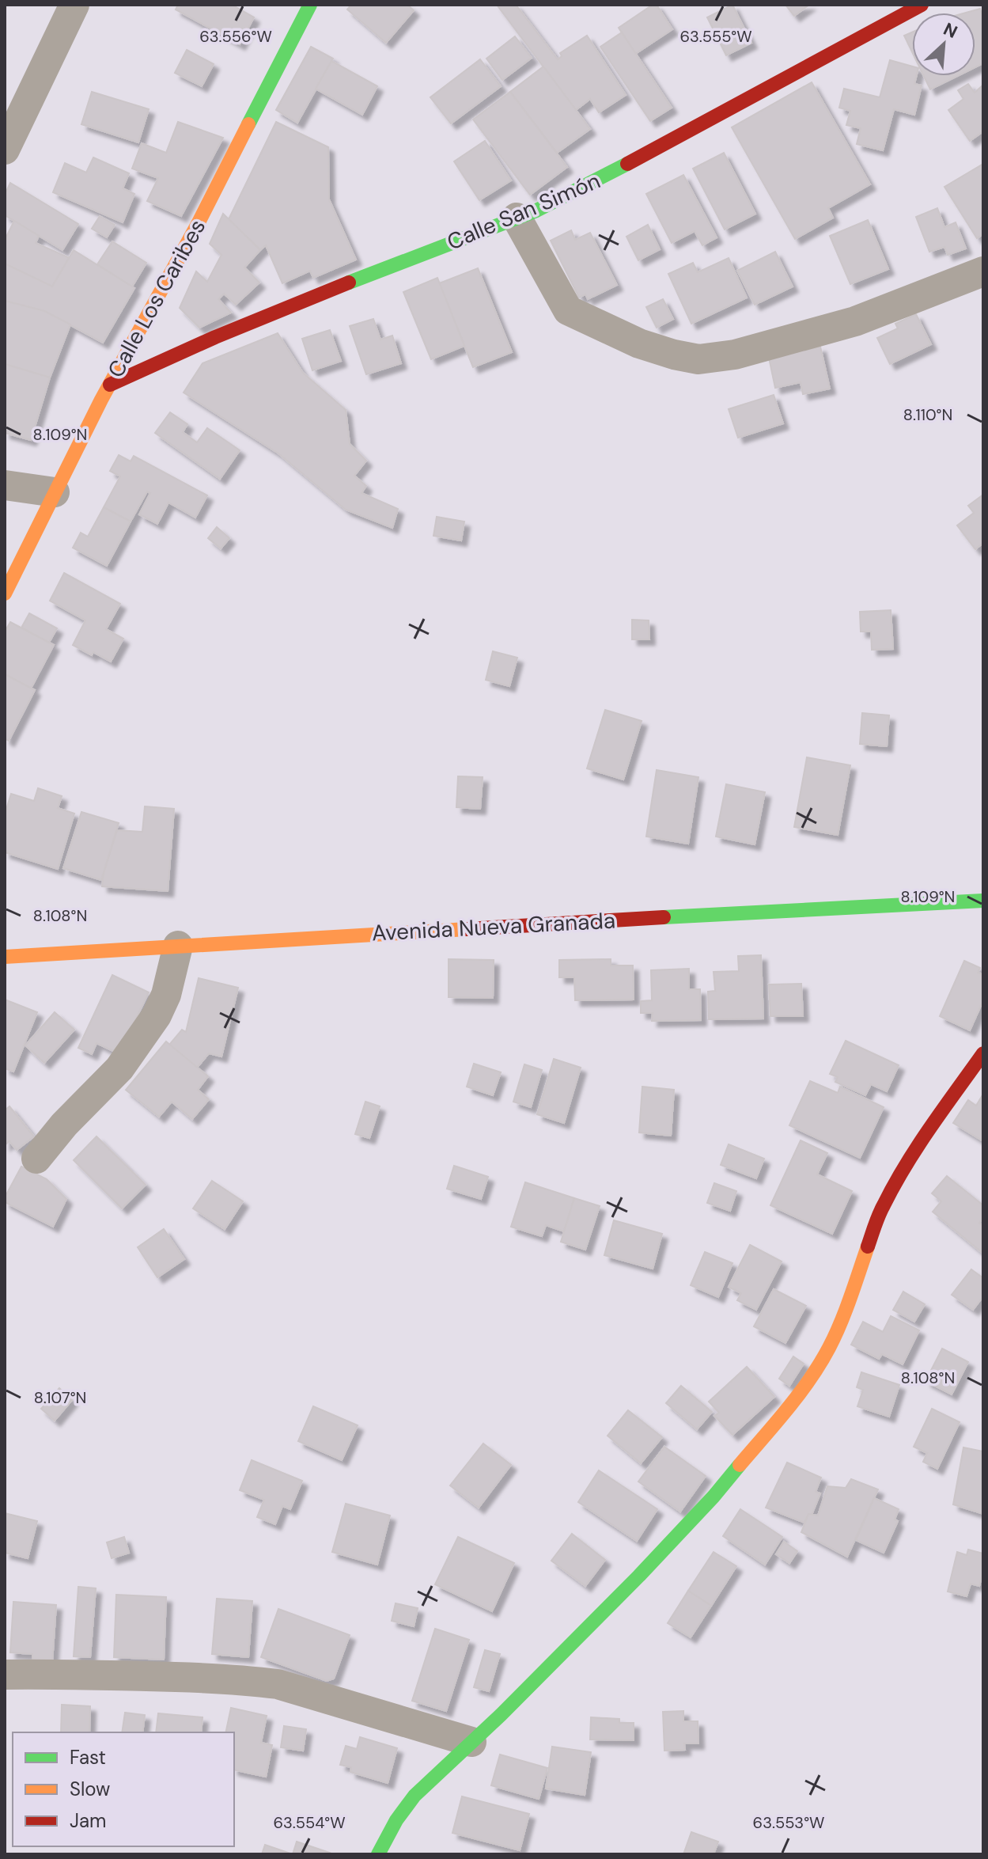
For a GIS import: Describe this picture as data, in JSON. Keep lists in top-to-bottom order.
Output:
{
  "streets": {
    "street": ["Calle San Simón", "Calle Los Caribes", "Avenida Nueva Granada"]
  },
  "crossings": [
    ["Calle San Simón", "Calle Los Caribes"]
  ],
  "legend": ["Fast", "Slow", "Jam"],
  "north": "top right",
  "coordinates": [
    "63.556°W",
    "63.555°W",
    "8.110°N",
    "8.109°N",
    "8.108°N",
    "8.107°N",
    "63.554°W",
    "63.553°W"
  ]
}
